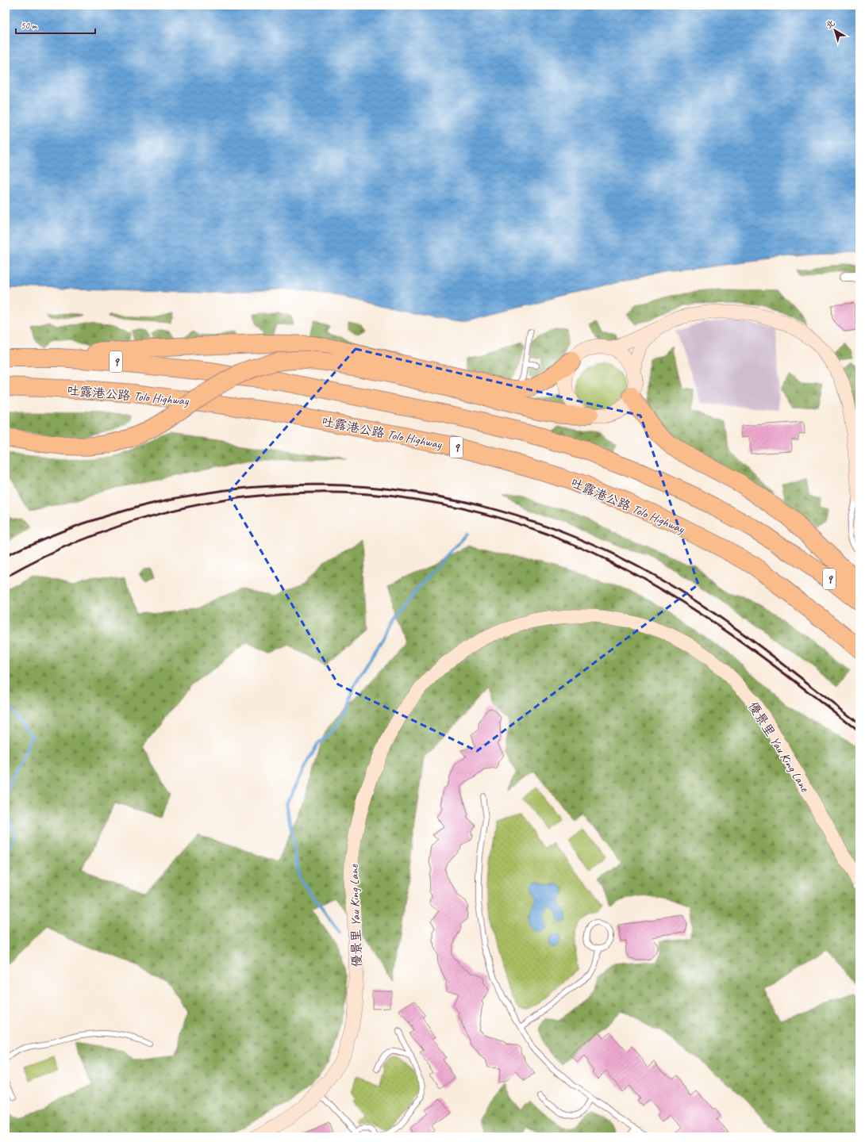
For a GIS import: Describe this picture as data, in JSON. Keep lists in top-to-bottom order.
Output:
{
  "streets": {
    "highway": ["9", "吐露港公路 Tolo Highway"],
    "street": ["優景里 Yau King Lane"]
  },
  "scale_bar": "50 m",
  "north": "top left"
}
